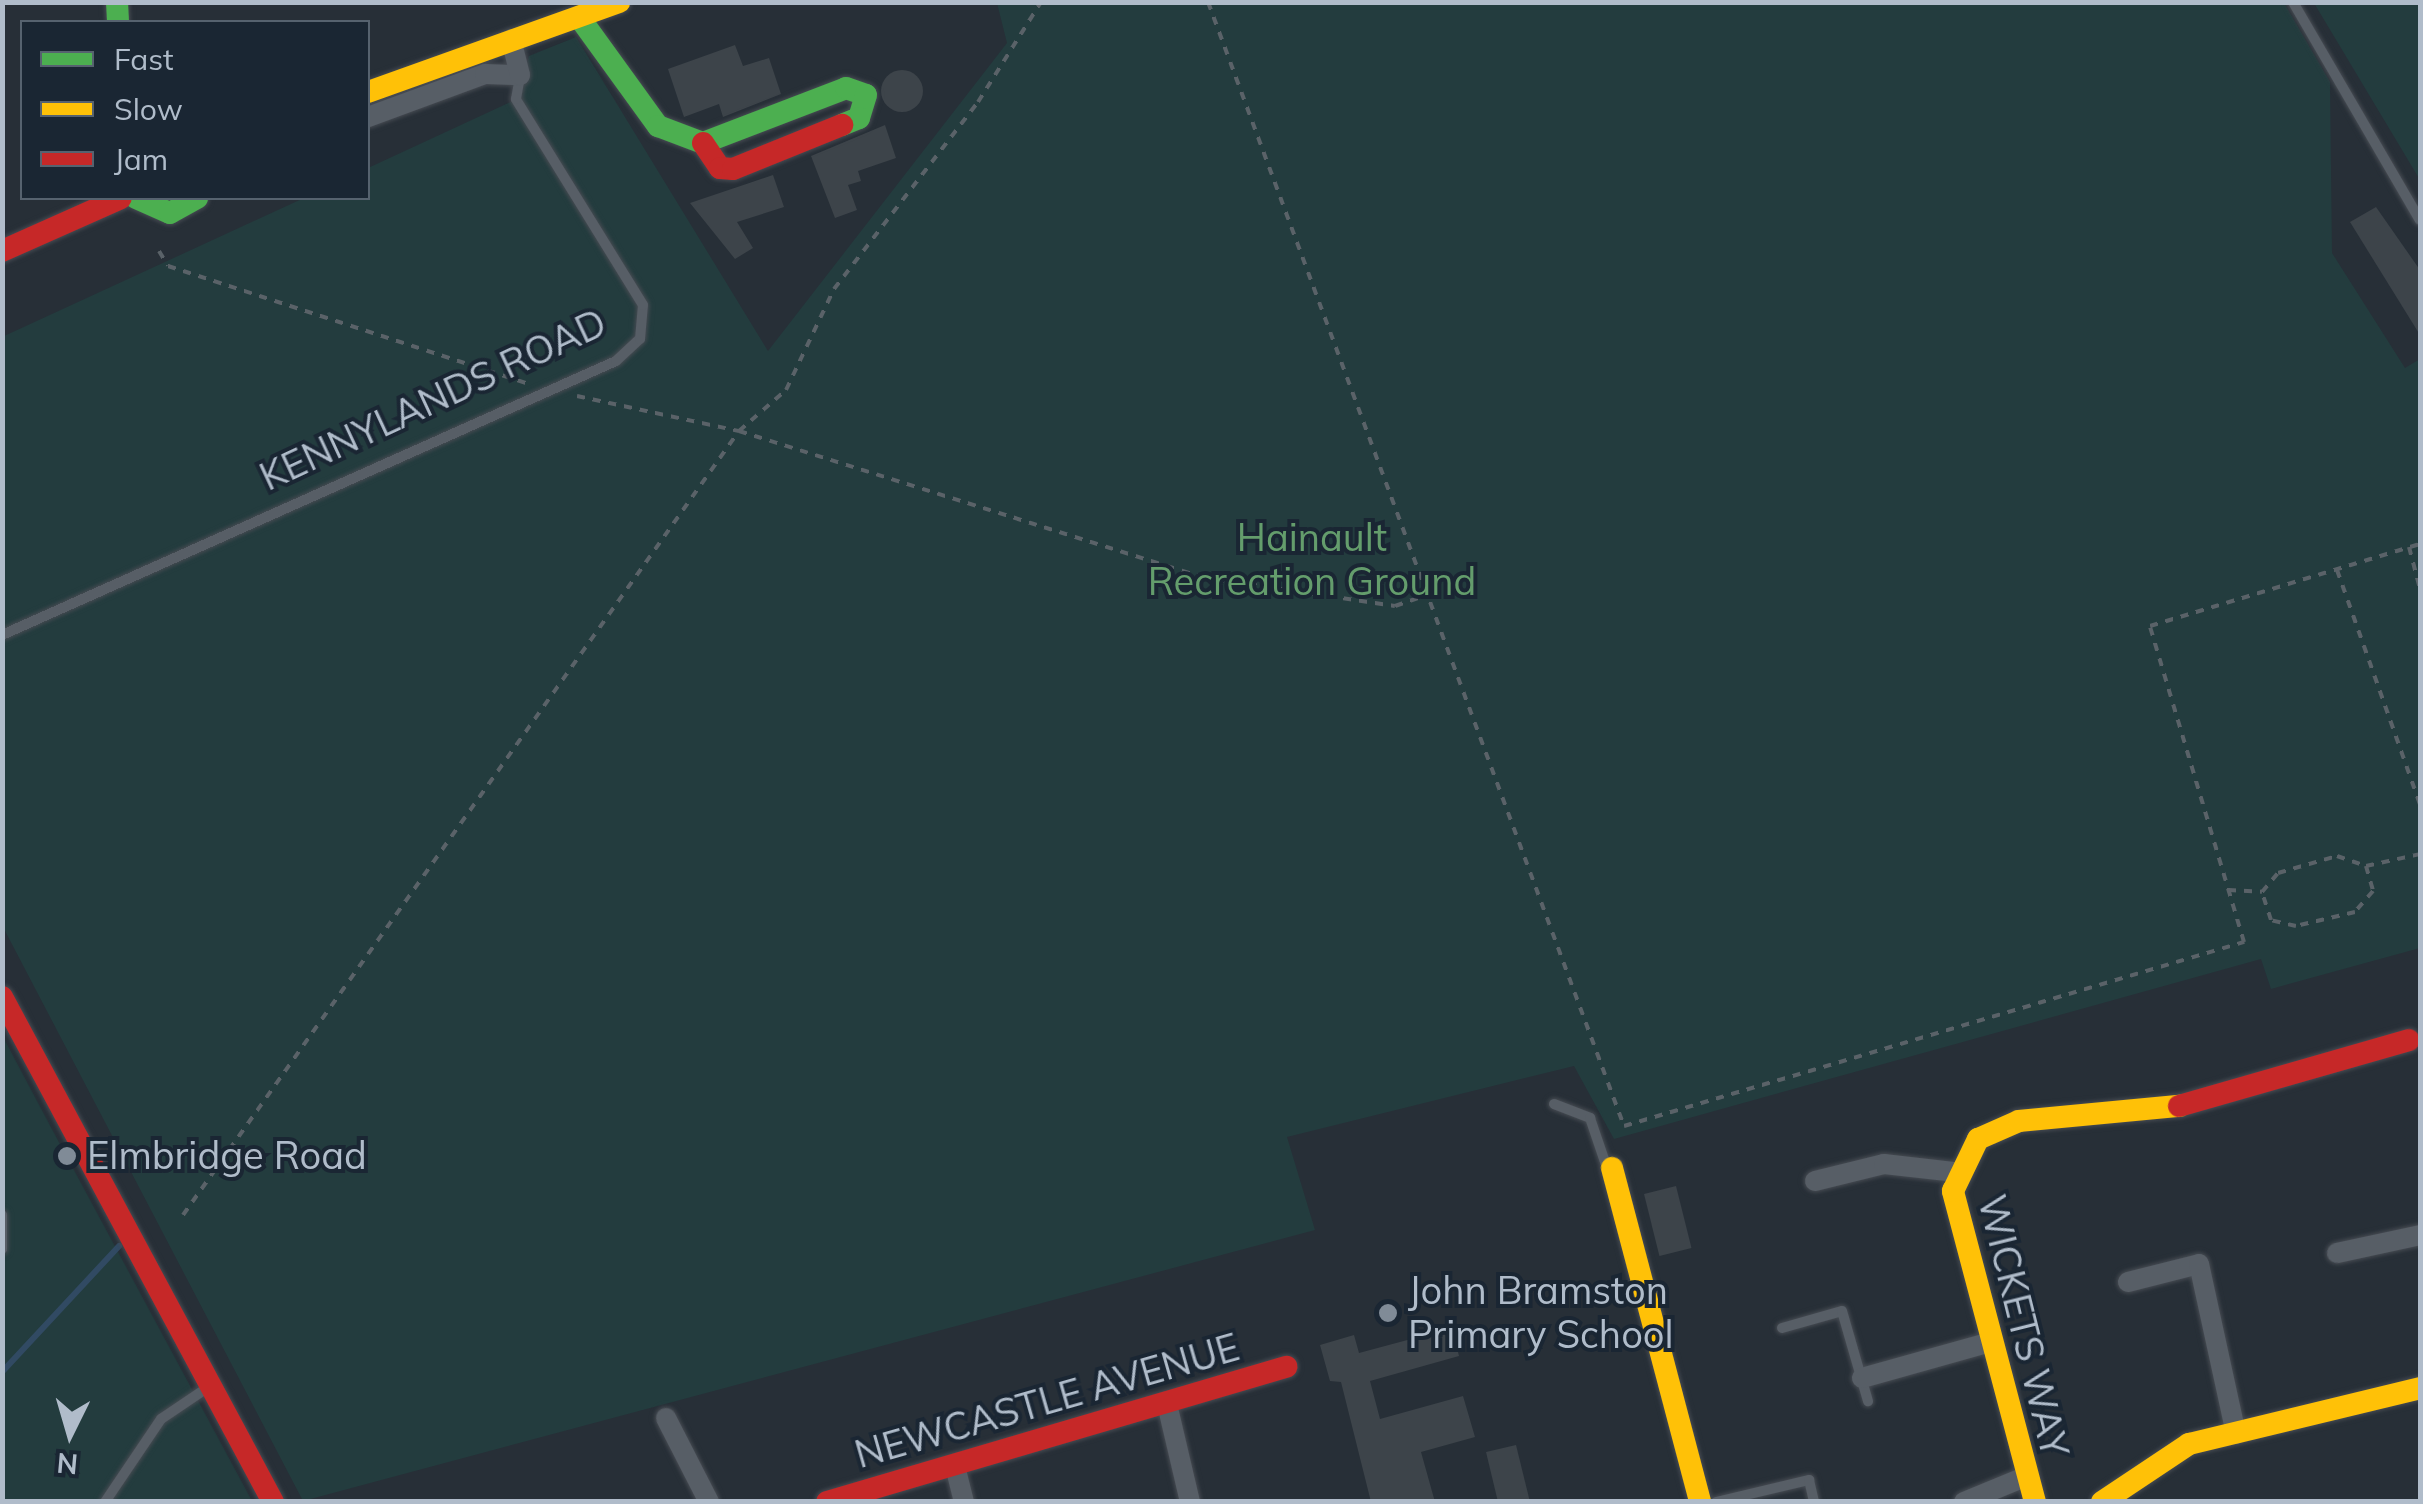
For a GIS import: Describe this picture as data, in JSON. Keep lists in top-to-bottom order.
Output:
{
  "streets": {
    "street": ["KENNYLANDS ROAD", "WICKETS WAY", "NEWCASTLE AVENUE"]
  },
  "parks": ["Hainault Recreation Ground"],
  "places": ["Elmbridge Road", "John Bramston Primary School"],
  "legend": ["Fast", "Slow", "Jam"],
  "north": "bottom"
}
